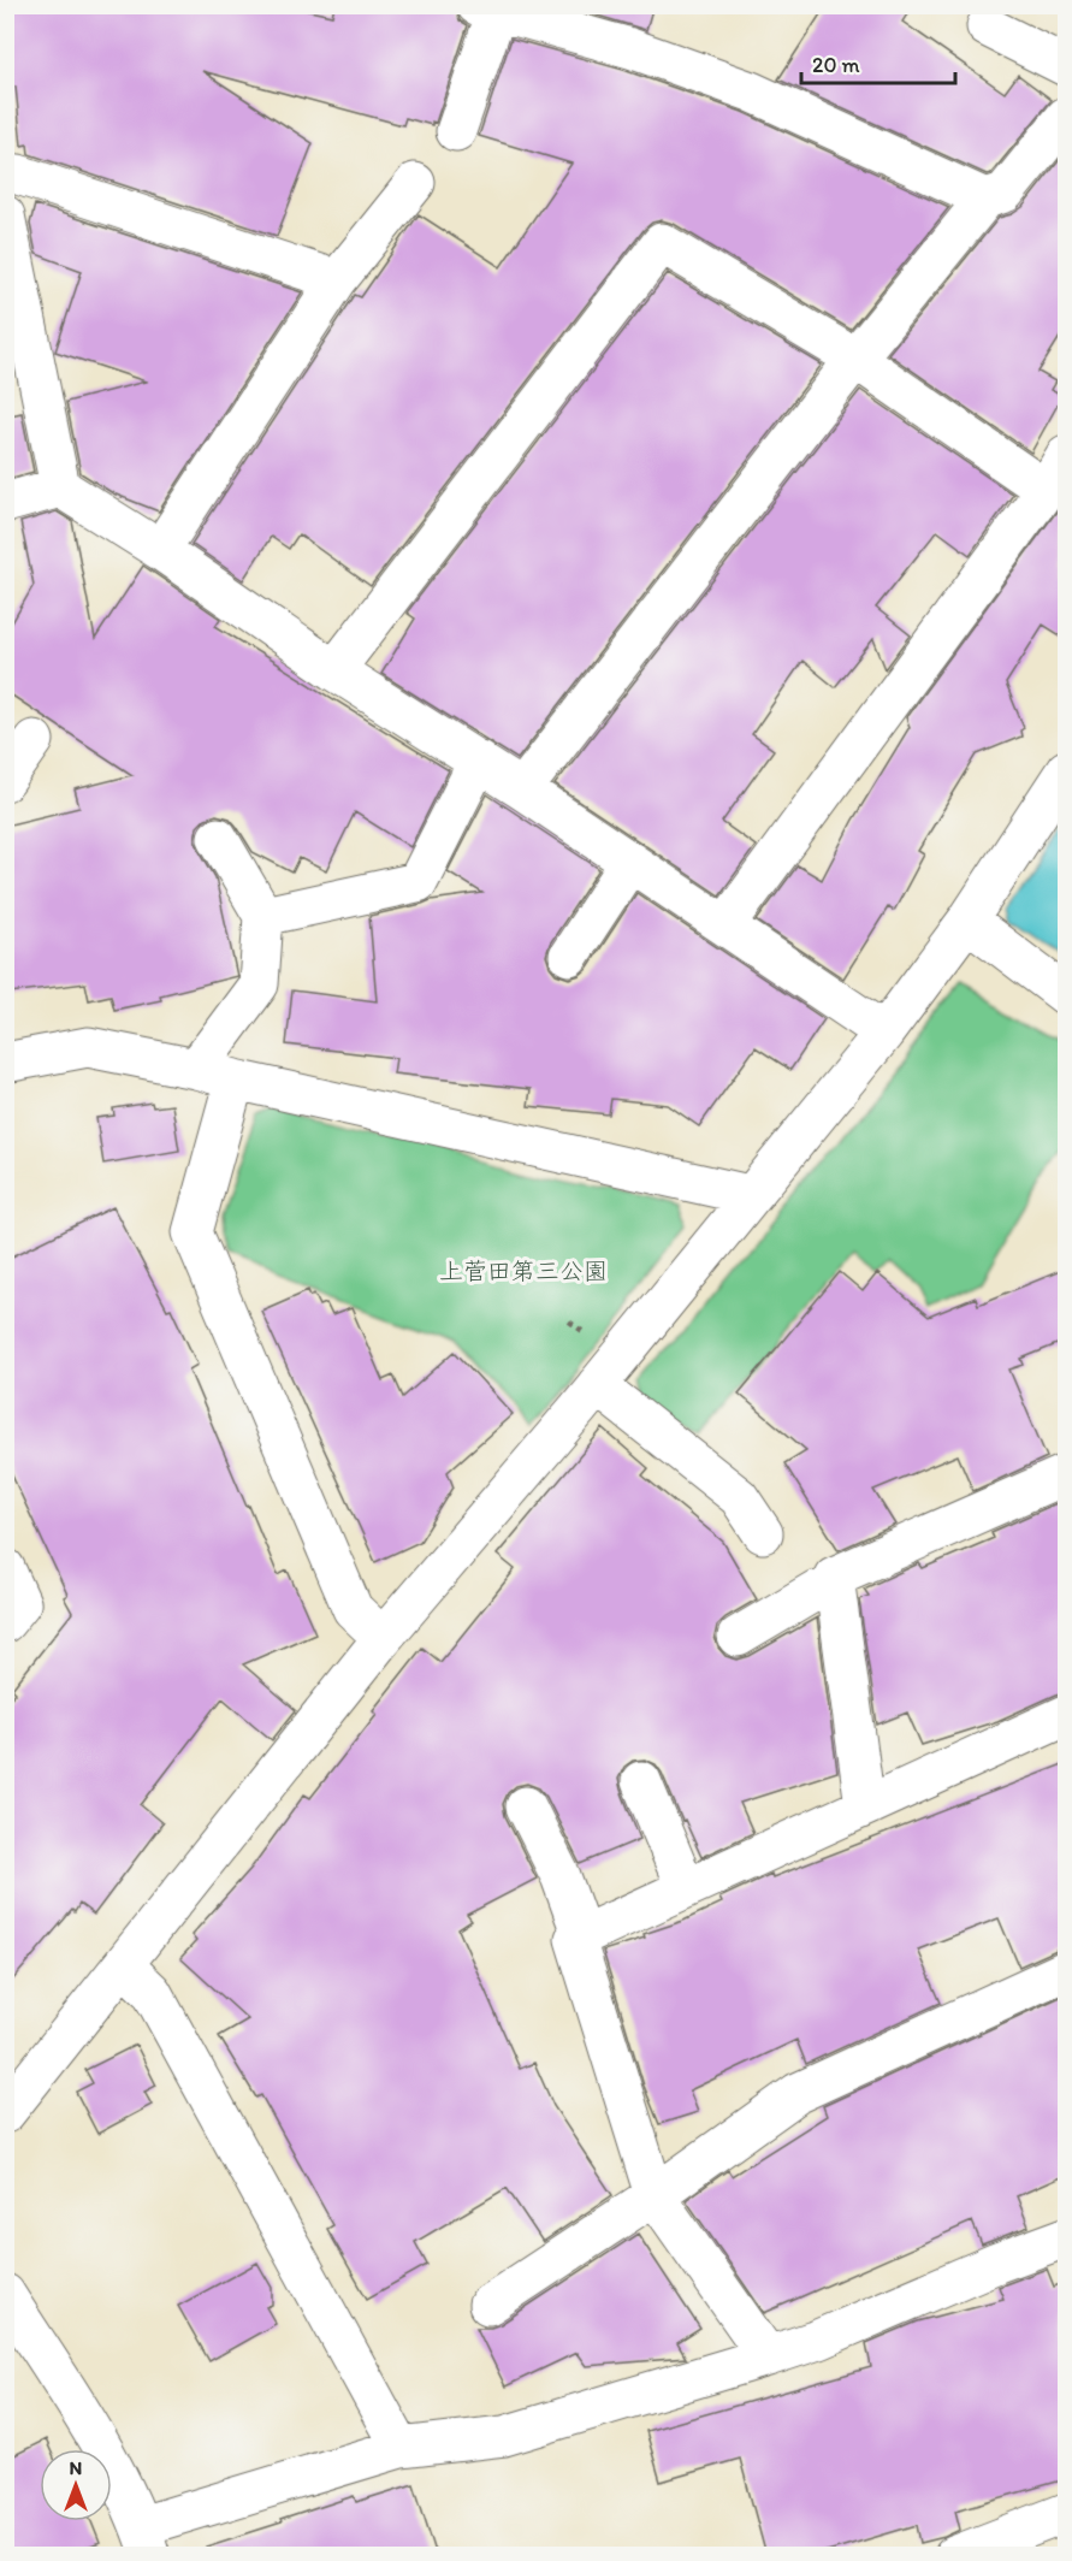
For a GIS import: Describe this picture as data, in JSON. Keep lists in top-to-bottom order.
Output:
{
  "parks": ["上菅田第三公園"],
  "scale_bar": "20 m",
  "north": "top"
}
